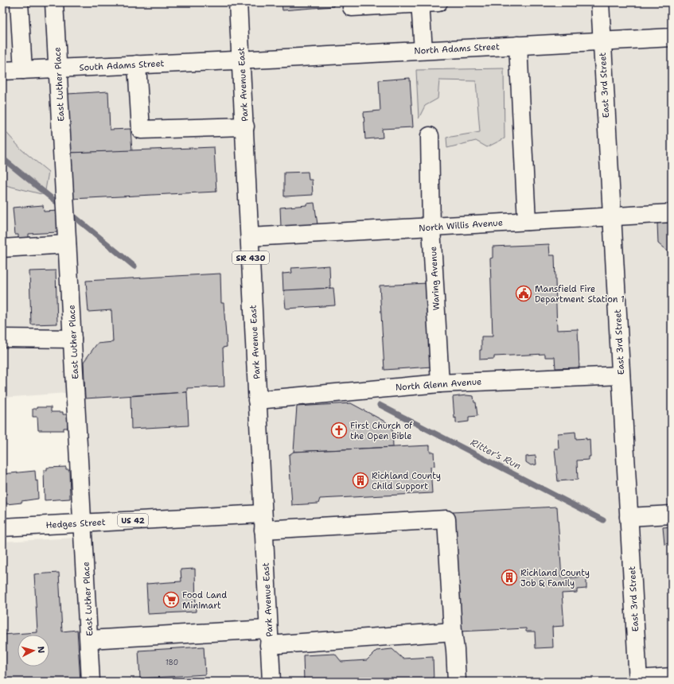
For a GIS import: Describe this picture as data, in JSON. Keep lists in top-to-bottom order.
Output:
{
  "streets": {
    "main road": [
      "North Adams Street",
      "South Adams Street",
      "East Luther Place",
      "Park Avenue East",
      "East 3rd Street",
      "North Willis Avenue",
      "SR 430",
      "Waring Avenue",
      "North Glenn Avenue",
      "US 42",
      "Hedges Street"
    ]
  },
  "crossings": [
    ["North Adams Street", "South Adams Street"],
    ["North Adams Street", "Park Avenue East"],
    ["North Adams Street", "East 3rd Street"],
    ["South Adams Street", "East Luther Place"],
    ["South Adams Street", "Park Avenue East"],
    ["East Luther Place", "Hedges Street"],
    ["Park Avenue East", "North Willis Avenue"],
    ["Park Avenue East", "North Glenn Avenue"],
    ["Park Avenue East", "Hedges Street"],
    ["East 3rd Street", "North Willis Avenue"],
    ["East 3rd Street", "North Glenn Avenue"],
    ["North Willis Avenue", "Waring Avenue"],
    ["Waring Avenue", "North Glenn Avenue"]
  ],
  "water": ["Ritter's Run"],
  "places": {
    "public building": ["Mansfield Fire Department Station 1"],
    "church": ["First Church of the Open Bible"],
    "building": ["Richland County Child Support", "Richland County Job & Family"],
    "supermarket": ["Food Land Minimart"]
  },
  "house_numbers": ["180"],
  "north": "right"
}
